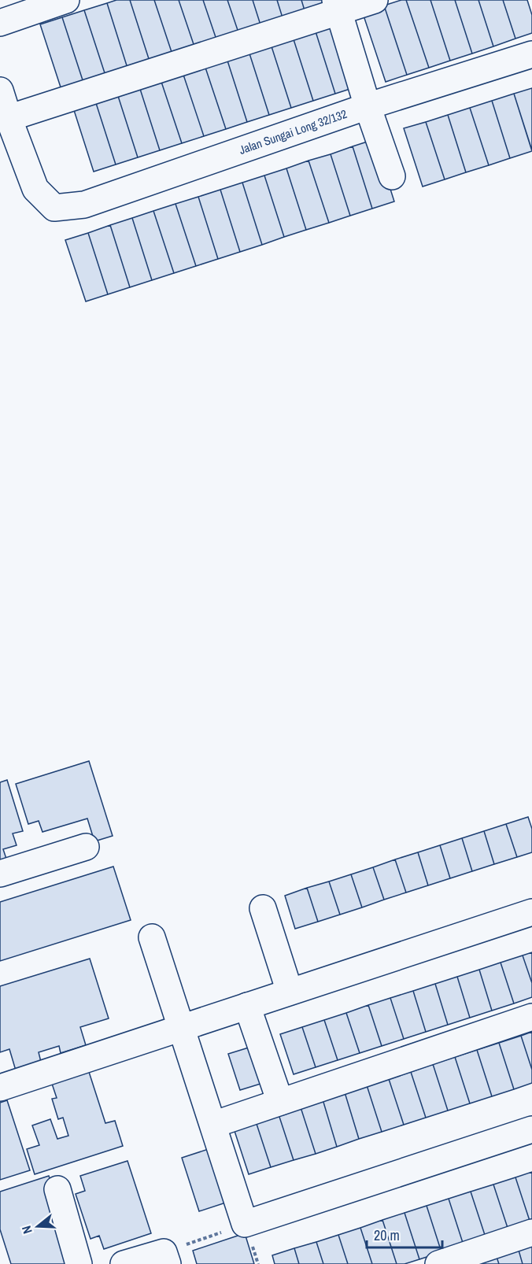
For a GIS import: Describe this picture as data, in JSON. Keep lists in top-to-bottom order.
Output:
{
  "streets": {
    "street": ["Jalan Sungai Long 32/132"]
  },
  "scale_bar": "20 m",
  "north": "left"
}
